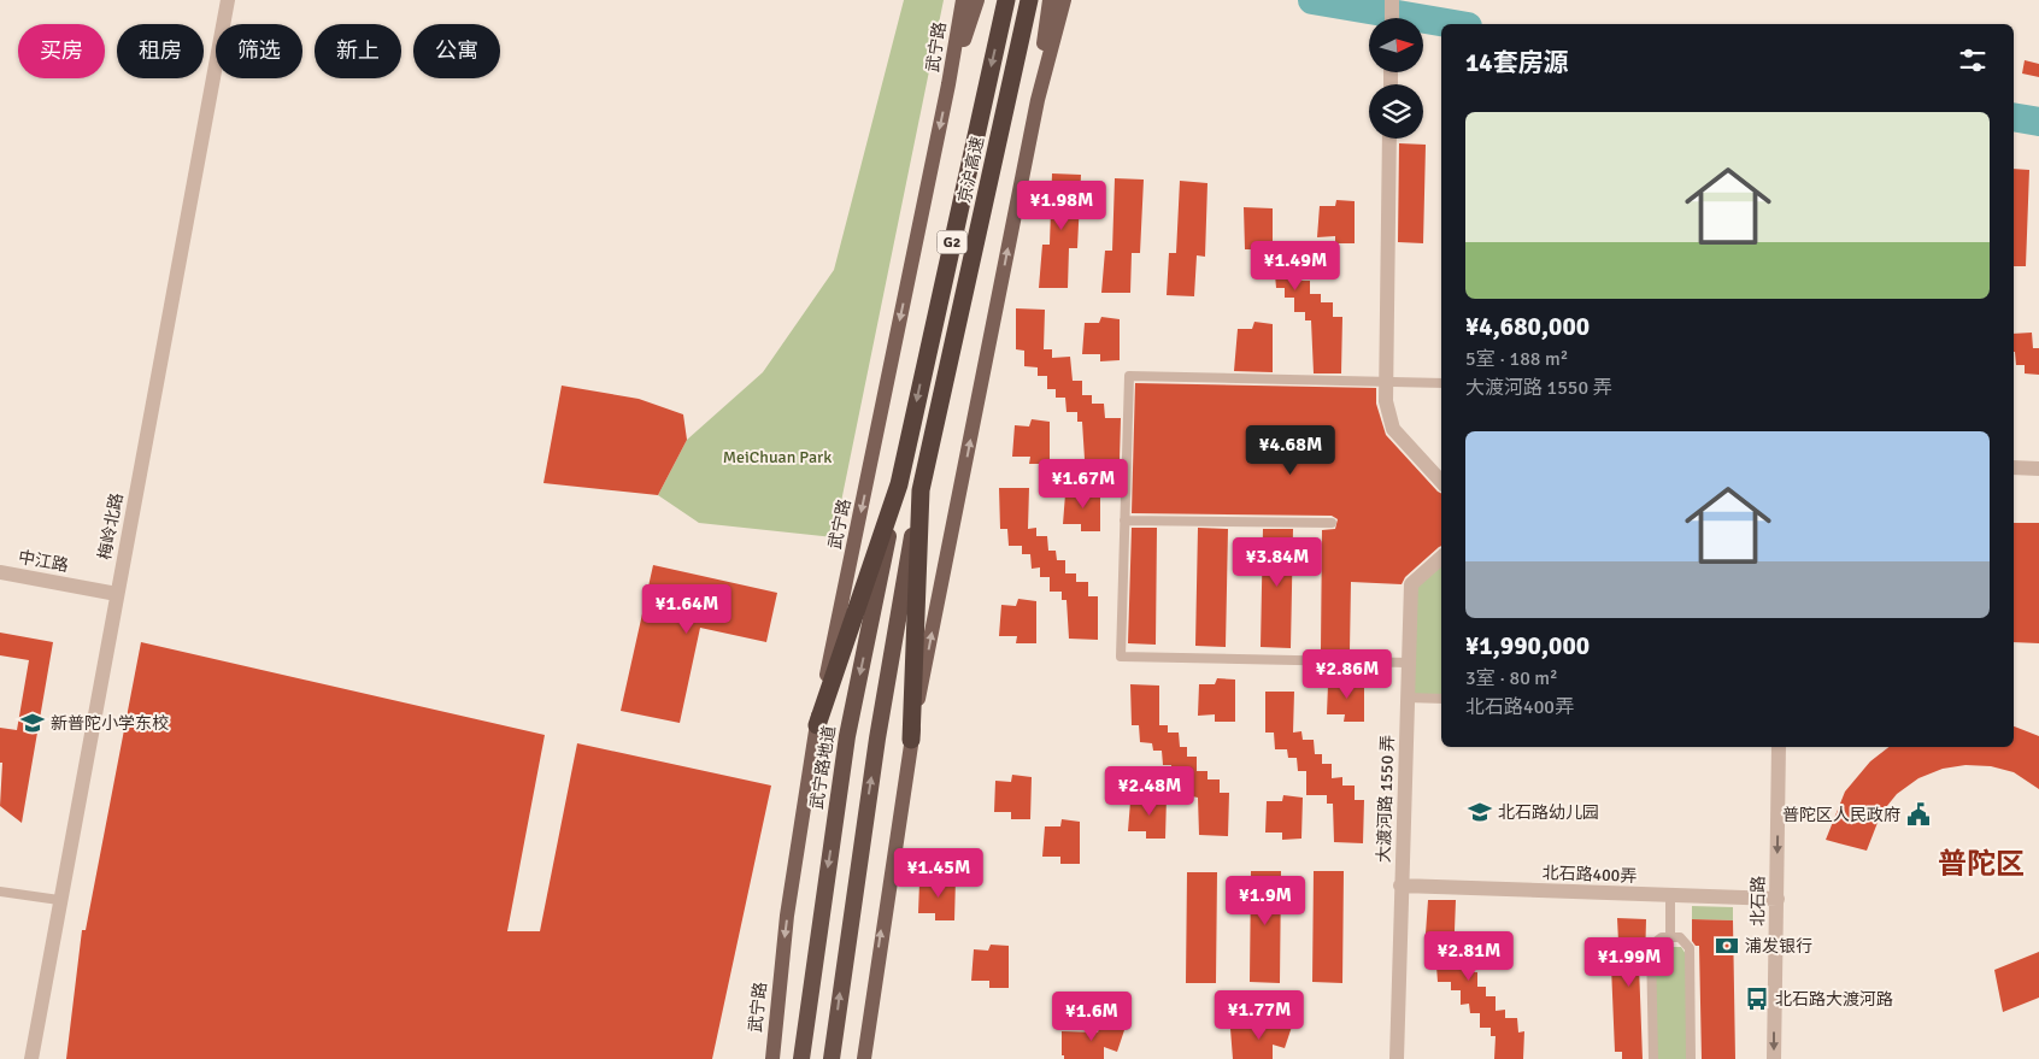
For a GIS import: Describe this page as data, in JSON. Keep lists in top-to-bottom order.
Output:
{
  "streets": {
    "highway": ["京沪高速", "G2", "武宁路地道"],
    "main road": ["武宁路"],
    "street": [
      "梅岭北路",
      "中江路",
      "大渡河路 1550 弄",
      "北石路400弄",
      "北石路"
    ]
  },
  "crossings": [
    ["武宁路", "京沪高速"],
    ["京沪高速", "武宁路地道"],
    ["梅岭北路", "中江路"],
    ["大渡河路 1550 弄", "北石路400弄"],
    ["北石路400弄", "北石路"]
  ],
  "one_way": ["北石路"],
  "districts": ["普陀区"],
  "parks": ["MeiChuan Park"],
  "places": {
    "school or university": ["新普陀小学东校", "北石路幼儿园"],
    "public building": ["普陀区人民政府"],
    "bank": ["浦发银行"],
    "bus stop": ["北石路大渡河路"]
  },
  "north": "right",
  "page": {
    "chip": [
      "买房",
      "租房",
      "筛选",
      "新上",
      "公寓"
    ],
    "heading": "14套房源",
    "list": [
      {
        "name": "¥4,680,000",
        "note": "5室 · 188 m² · 大渡河路 1550 弄"
      },
      {
        "name": "¥1,990,000",
        "note": "3室 · 80 m² · 北石路400弄"
      }
    ],
    "price": [
      "¥1.98M",
      "¥1.49M",
      "¥4.68M",
      "¥1.67M",
      "¥3.84M",
      "¥1.64M",
      "¥2.86M",
      "¥2.48M",
      "¥1.45M",
      "¥1.9M",
      "¥2.81M",
      "¥1.99M",
      "¥1.77M",
      "¥1.6M"
    ]
  }
}
